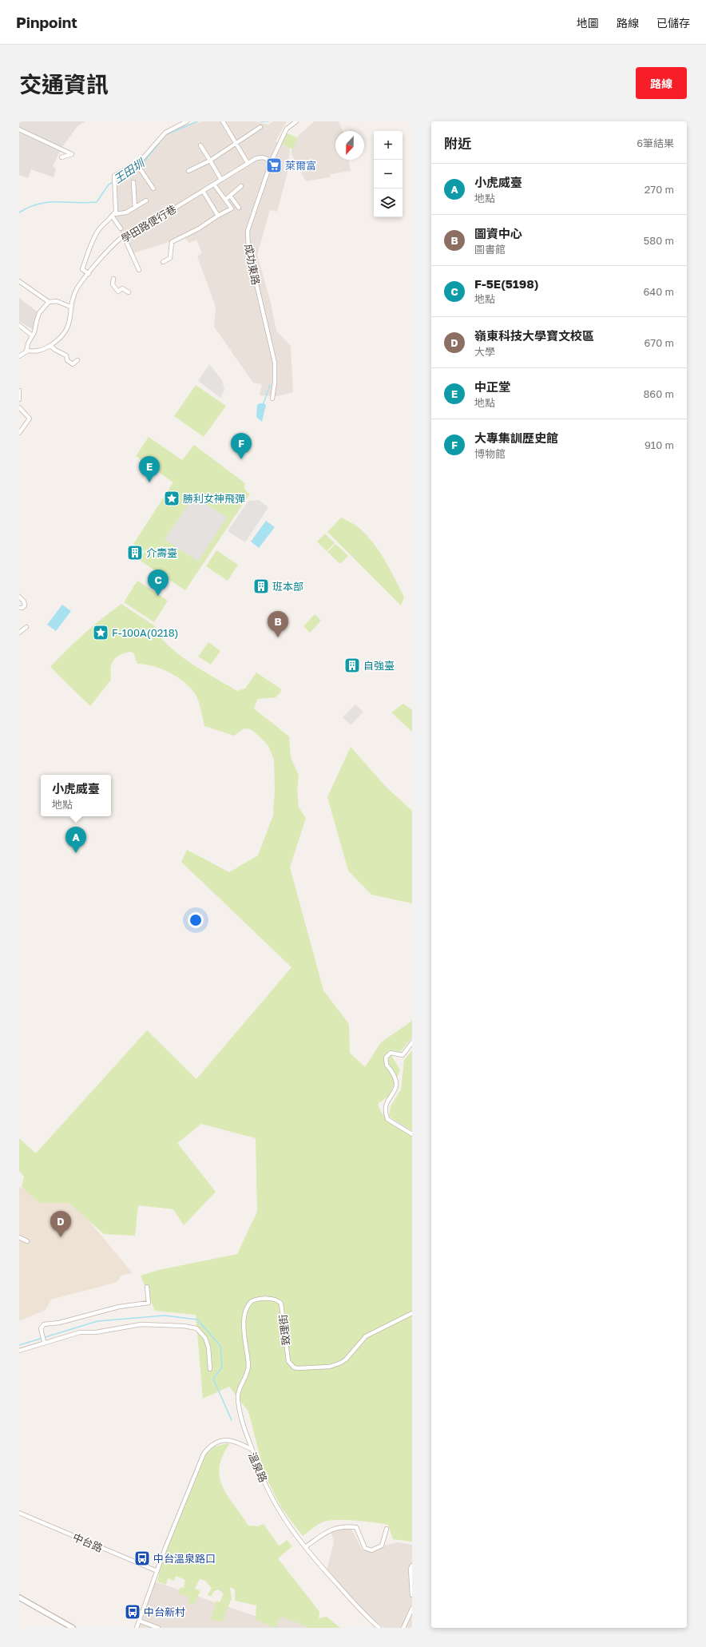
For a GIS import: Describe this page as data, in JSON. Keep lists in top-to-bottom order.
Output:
{
  "streets": {
    "street": [
      "學田路便行巷",
      "成功東路",
      "致理街",
      "溫泉路",
      "中台路"
    ]
  },
  "crossings": [
    ["學田路便行巷", "成功東路"],
    ["致理街", "溫泉路"],
    ["溫泉路", "中台路"]
  ],
  "water": ["王田圳"],
  "places": {
    "supermarket": ["萊爾富"],
    "place": ["勝利女神飛彈", "F-100A(0218)"],
    "building": ["介壽臺", "班本部", "自強臺"],
    "bus stop": ["中台溫泉路口", "中台新村"]
  },
  "north": "bottom",
  "page": {
    "header": "Pinpoint",
    "nav": ["地圖", "路線", "已儲存"],
    "title": "交通資訊",
    "buttons": "路線",
    "heading": ["附近", "6筆結果"],
    "map_buttons": ["+", "−"],
    "list": [
      {
        "mark": "A",
        "name": "小虎威臺",
        "note": "地點",
        "value": "270 m"
      },
      {
        "mark": "B",
        "name": "圖資中心",
        "note": "圖書館",
        "value": "580 m"
      },
      {
        "mark": "C",
        "name": "F-5E(5198)",
        "note": "地點",
        "value": "640 m"
      },
      {
        "mark": "D",
        "name": "嶺東科技大學寶文校區",
        "note": "大學",
        "value": "670 m"
      },
      {
        "mark": "E",
        "name": "中正堂",
        "note": "地點",
        "value": "860 m"
      },
      {
        "mark": "F",
        "name": "大專集訓歷史館",
        "note": "博物館",
        "value": "910 m"
      }
    ],
    "pins": [
      "F",
      "E",
      "C",
      "B",
      "A",
      "D"
    ],
    "popup": ["小虎威臺", "地點"]
  }
}
